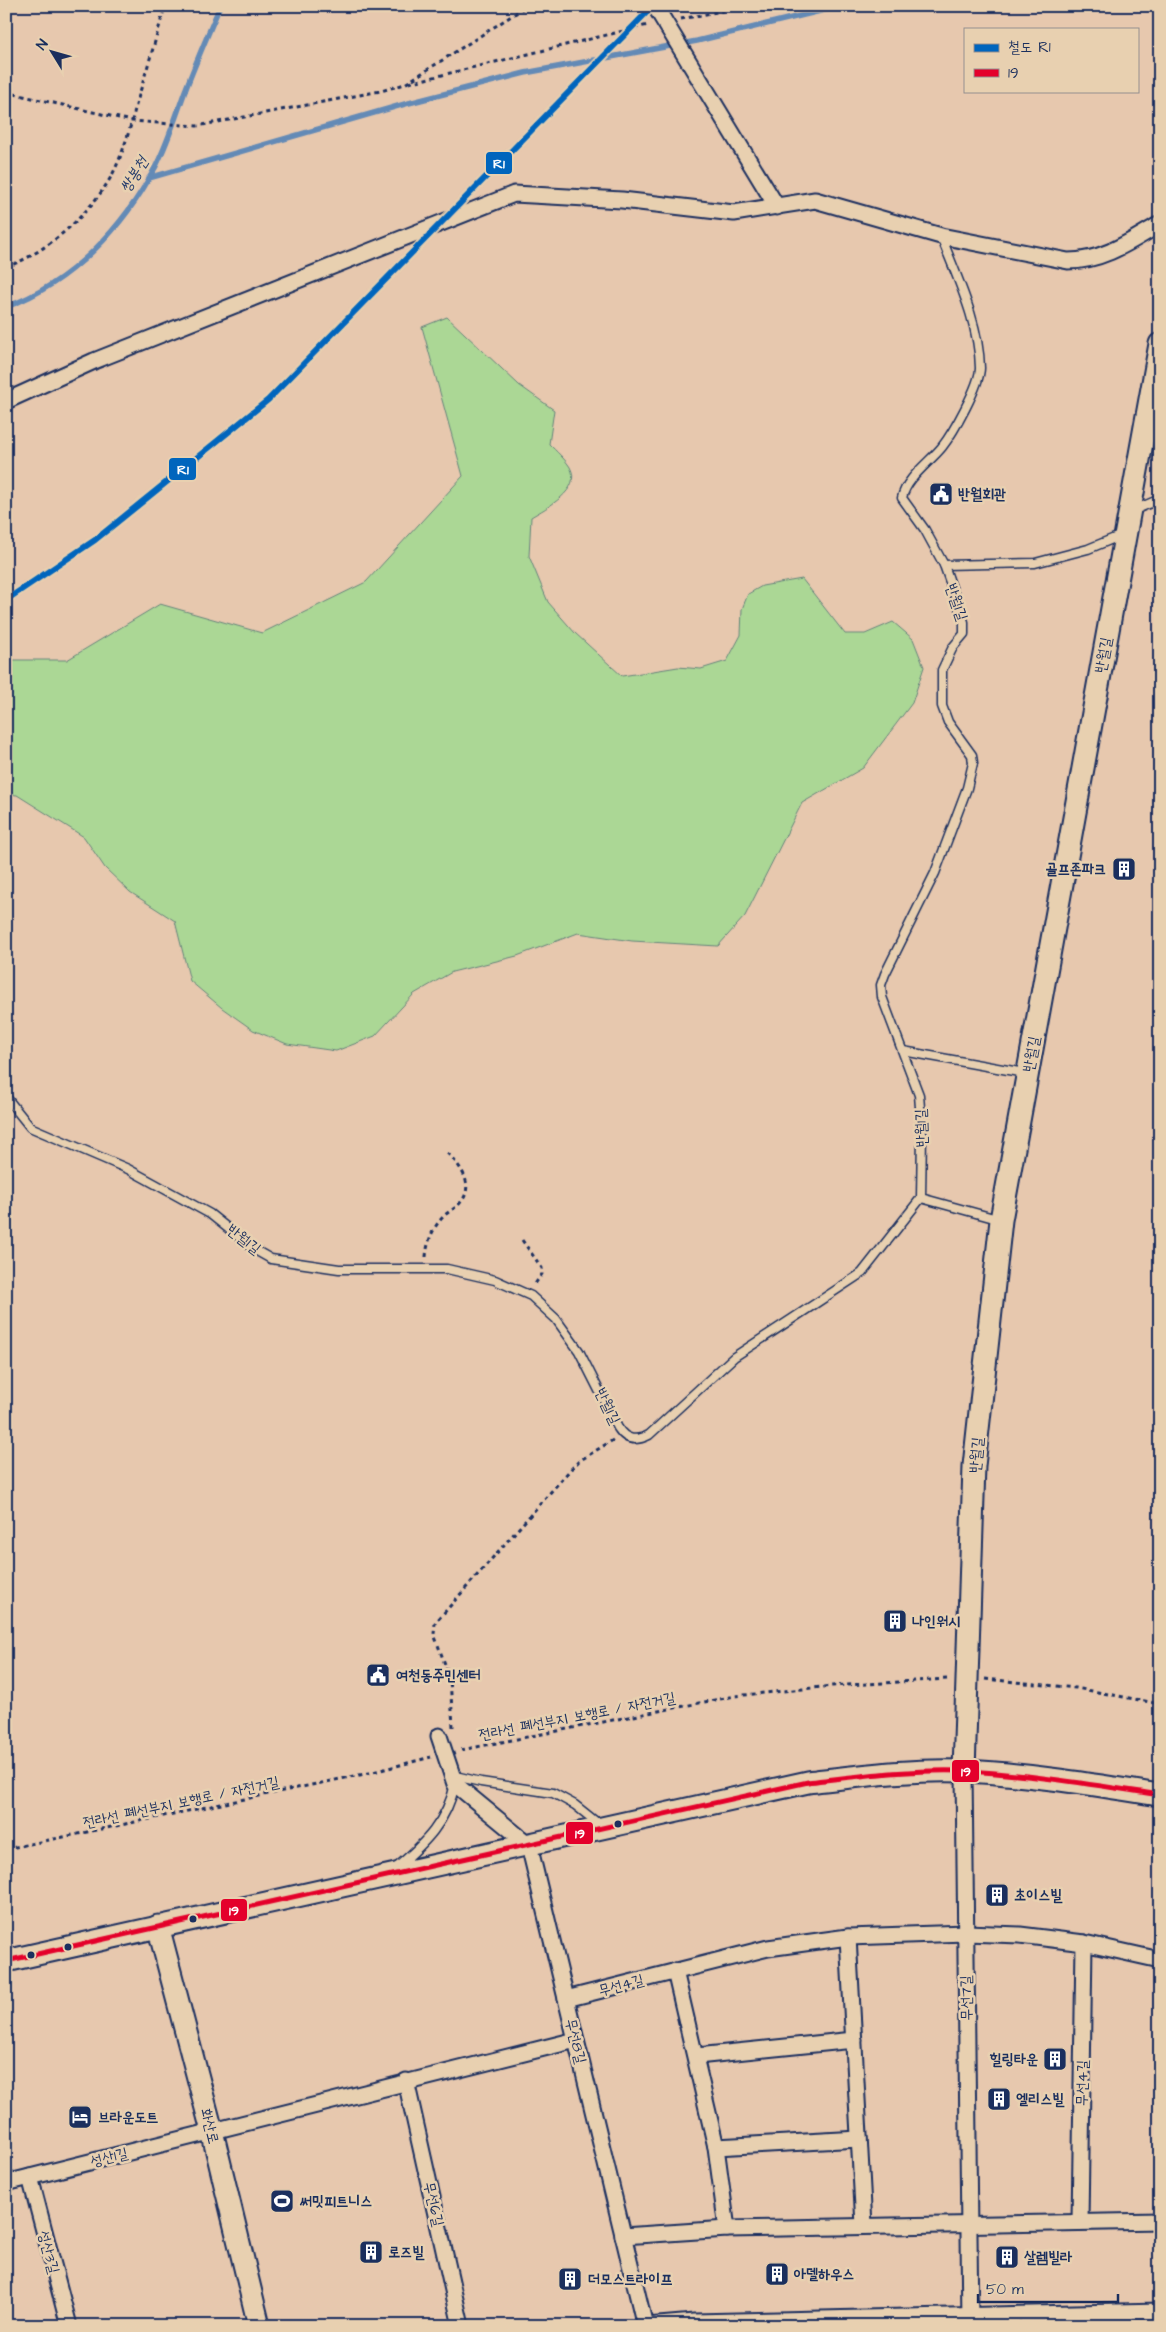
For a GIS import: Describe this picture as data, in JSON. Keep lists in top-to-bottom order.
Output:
{
  "streets": {
    "street": [
      "반월길",
      "무선4길",
      "무선7길",
      "무선8길",
      "화산로",
      "성산1길",
      "무선6길",
      "성산3길"
    ],
    "lane": ["반월1길"],
    "path": ["전라선 폐선부지 보행로 / 자전거길"]
  },
  "crossings": [
    ["반월길", "전라선 폐선부지 보행로 / 자전거길"],
    ["반월길", "무선7길"],
    ["무선4길", "무선7길"],
    ["무선4길", "무선8길"],
    ["무선7길", "무선8길"],
    ["무선8길", "성산1길"],
    ["화산로", "성산1길"],
    ["성산1길", "무선6길"],
    ["성산1길", "성산3길"]
  ],
  "water": ["쌍봉천"],
  "places": {
    "public building": ["반월회관", "여천동주민센터"],
    "building": [
      "골프존파크",
      "나인워시",
      "초이스빌",
      "힐링타운",
      "엘리스빌",
      "로즈빌",
      "살렘빌라",
      "아델하우스",
      "더모스트라이프"
    ],
    "hotel": ["브라운도트"],
    "sports": ["써밋피트니스"]
  },
  "lines": ["rail line R1", "transit line 19"],
  "legend": ["철도 R1", "19"],
  "scale_bar": "50 m",
  "north": "top left"
}
